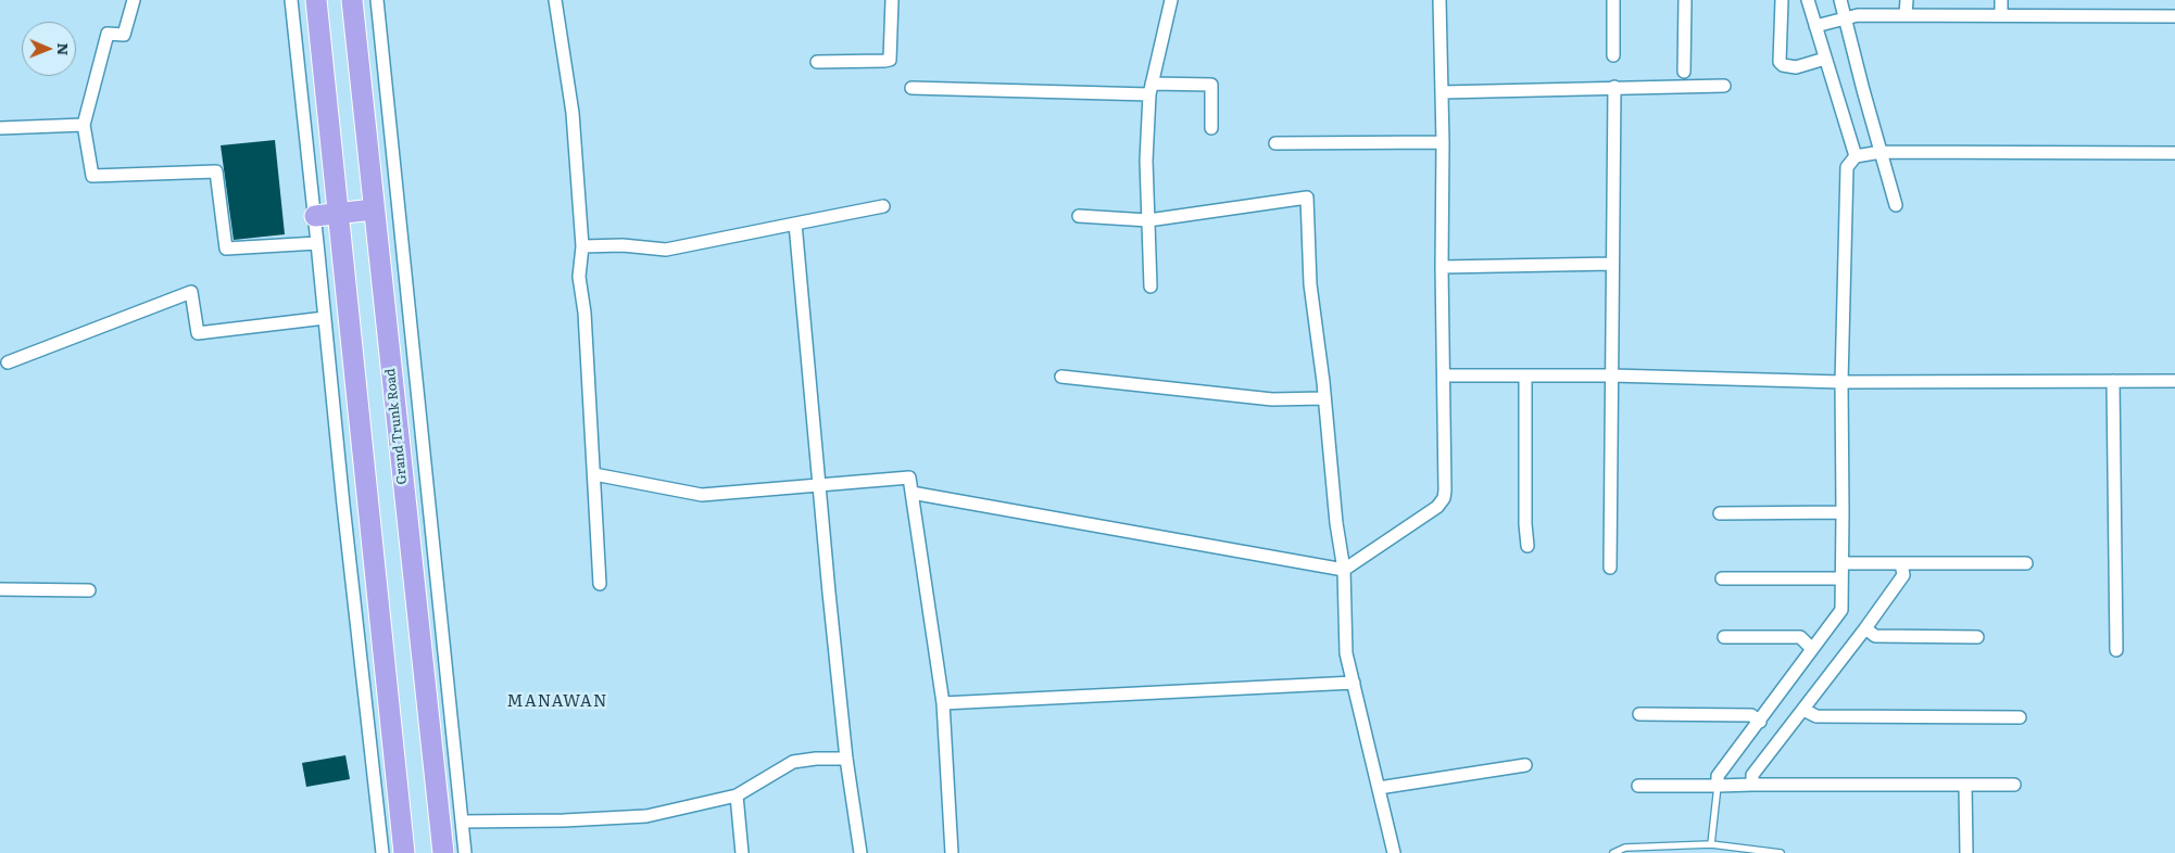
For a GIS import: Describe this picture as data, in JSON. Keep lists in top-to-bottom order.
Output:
{
  "streets": {
    "highway": ["Grand Trunk Road"]
  },
  "districts": ["MANAWAN"],
  "north": "right"
}
